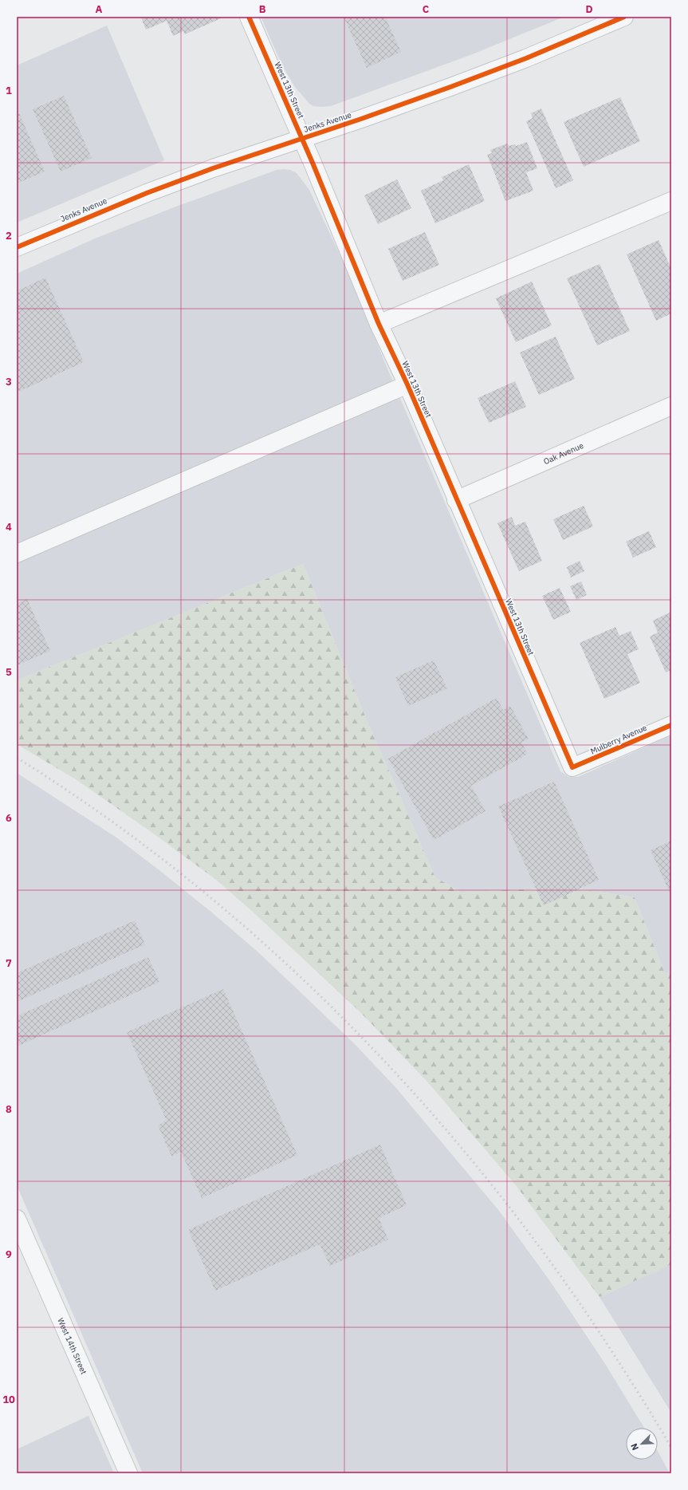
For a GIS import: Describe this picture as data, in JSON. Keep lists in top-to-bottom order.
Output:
{
  "streets": {
    "street": [
      "West 13th Street",
      "Jenks Avenue",
      "Oak Avenue",
      "Mulberry Avenue",
      "West 14th Street"
    ]
  },
  "crossings": [
    ["West 13th Street", "Jenks Avenue"],
    ["West 13th Street", "Oak Avenue"],
    ["West 13th Street", "Mulberry Avenue"]
  ],
  "north": "bottom left",
  "grid": {
    "columns": [
      "A",
      "B",
      "C",
      "D"
    ],
    "rows": [
      "1",
      "2",
      "3",
      "4",
      "5",
      "6",
      "7",
      "8",
      "9",
      "10"
    ]
  }
}
